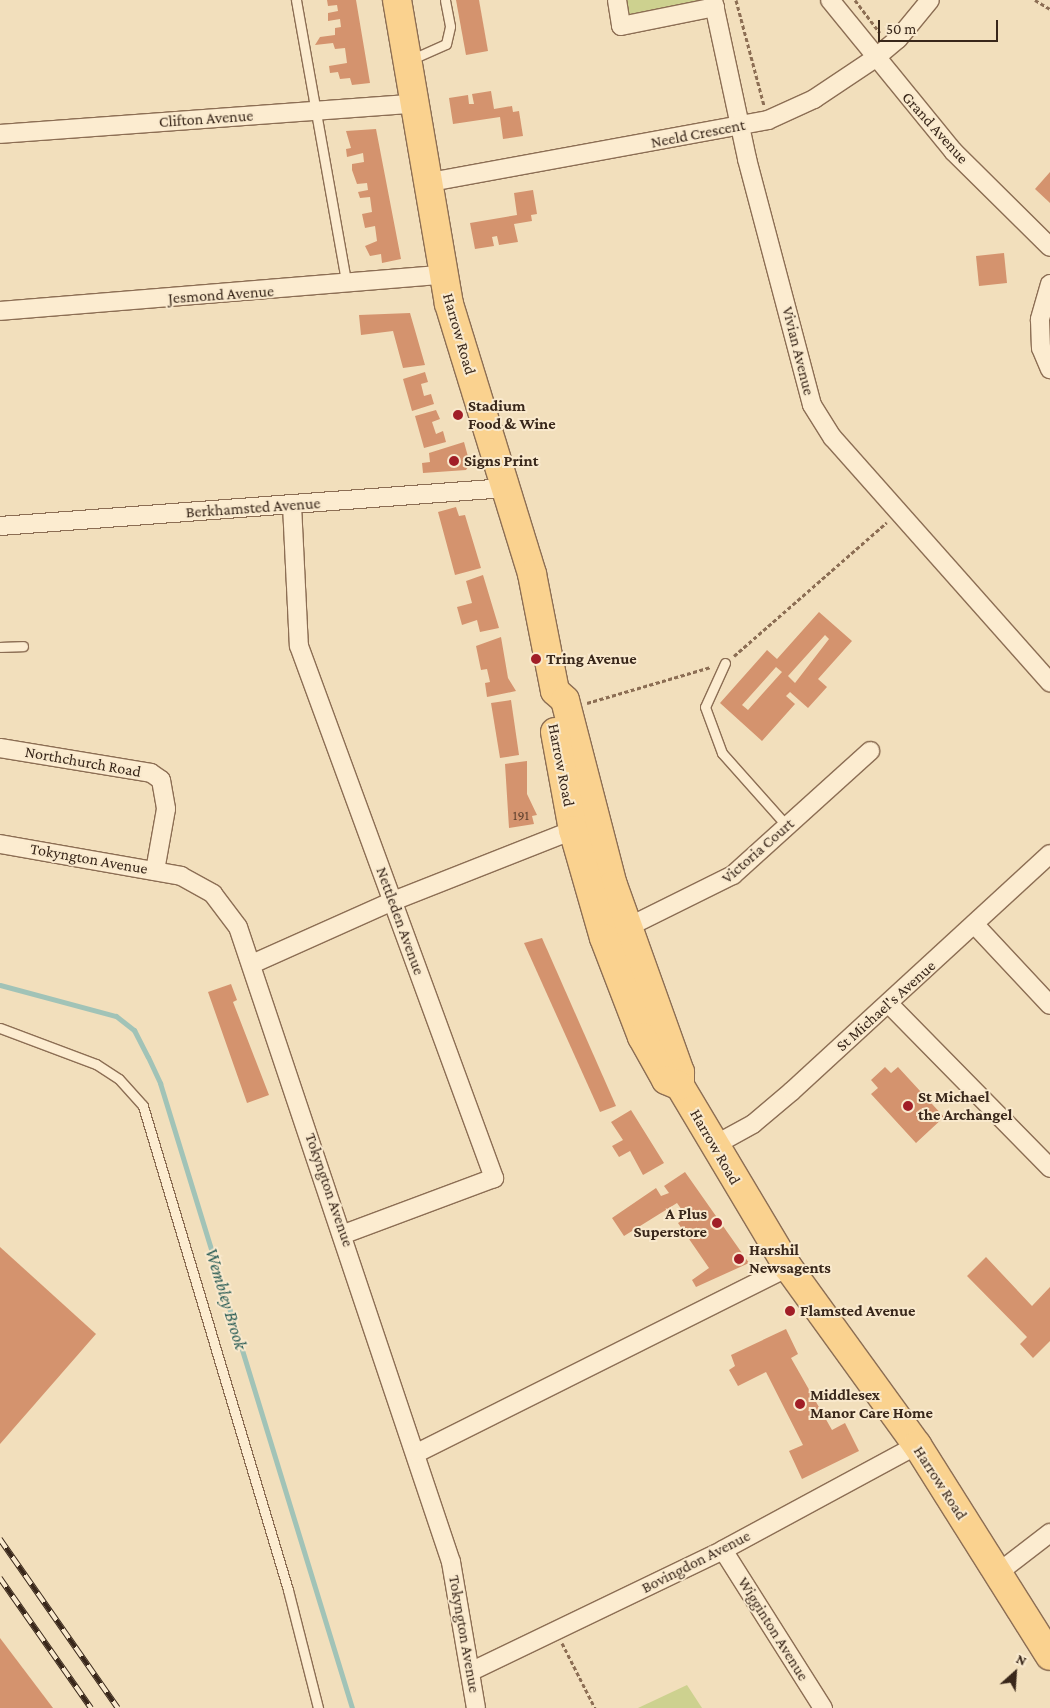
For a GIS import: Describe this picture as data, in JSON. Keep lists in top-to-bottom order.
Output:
{
  "streets": {
    "main road": ["Harrow Road"],
    "street": [
      "Clifton Avenue",
      "Grand Avenue",
      "Neeld Crescent",
      "Jesmond Avenue",
      "Vivian Avenue",
      "Berkhamsted Avenue",
      "Northchurch Road",
      "Victoria Court",
      "Tokyngton Avenue",
      "Nettleden Avenue",
      "St Michael's Avenue",
      "Bovingdon Avenue",
      "Wigginton Avenue"
    ]
  },
  "crossings": [
    ["Clifton Avenue", "Harrow Road"],
    ["Grand Avenue", "Neeld Crescent"],
    ["Neeld Crescent", "Harrow Road"],
    ["Neeld Crescent", "Vivian Avenue"],
    ["Jesmond Avenue", "Harrow Road"],
    ["Harrow Road", "Berkhamsted Avenue"],
    ["Harrow Road", "Victoria Court"],
    ["Harrow Road", "St Michael's Avenue"],
    ["Harrow Road", "Bovingdon Avenue"],
    ["Berkhamsted Avenue", "Nettleden Avenue"],
    ["Northchurch Road", "Tokyngton Avenue"],
    ["Tokyngton Avenue", "Nettleden Avenue"],
    ["Tokyngton Avenue", "Bovingdon Avenue"],
    ["Bovingdon Avenue", "Wigginton Avenue"]
  ],
  "water": ["Wembley Brook"],
  "places": [
    "Stadium Food & Wine",
    "Signs Print",
    "Tring Avenue",
    "St Michael the Archangel",
    "A Plus Superstore",
    "Harshil Newsagents",
    "Flamsted Avenue",
    "Middlesex Manor Care Home"
  ],
  "house_numbers": ["191"],
  "scale_bar": "50 m",
  "north": "top right"
}
